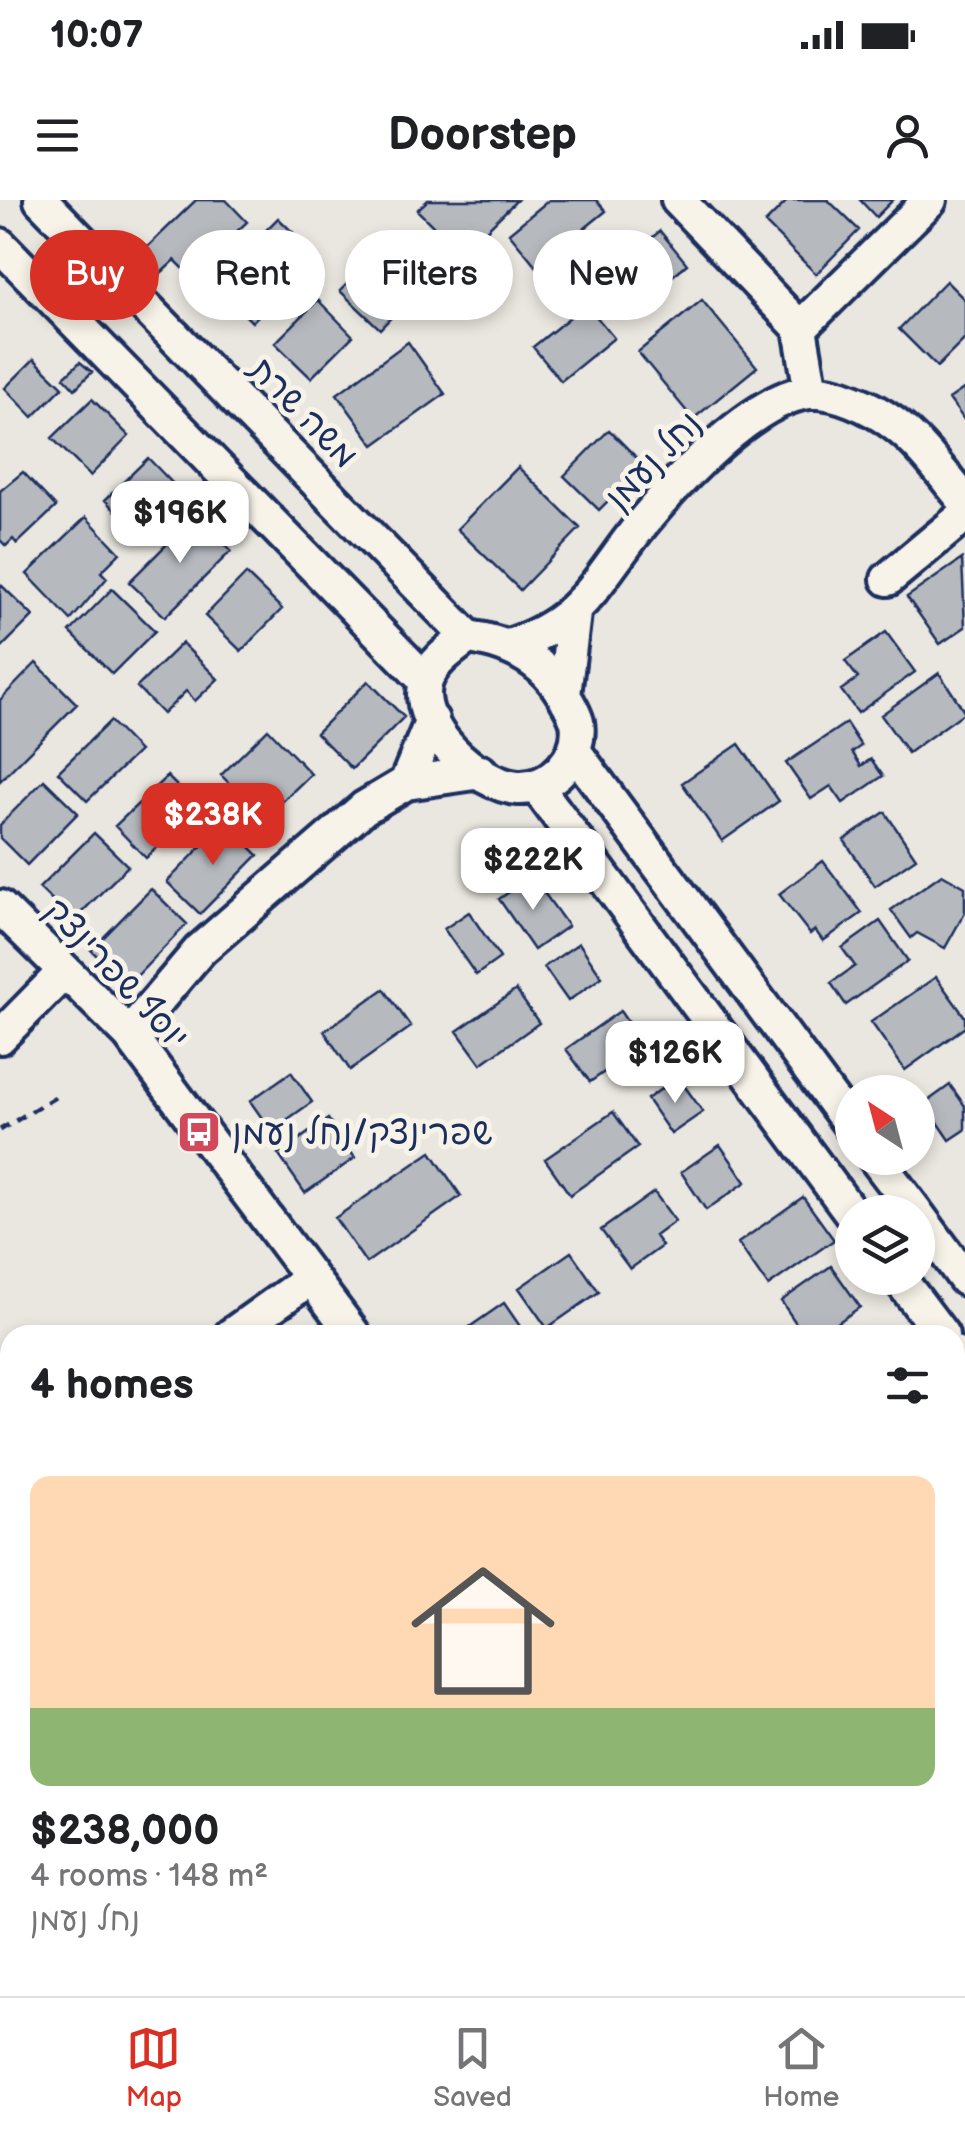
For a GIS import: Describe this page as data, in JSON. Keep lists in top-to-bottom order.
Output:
{
  "streets": {
    "street": ["משה שרת", "נחל נעמן", "יוסף שפרינצק"]
  },
  "crossings": [
    ["משה שרת", "נחל נעמן"]
  ],
  "places": {
    "bus stop": ["שפרינצק/נחל נעמן"]
  },
  "north": "top left",
  "page": {
    "status": "10:07",
    "header": "Doorstep",
    "chip": [
      "Buy",
      "Rent",
      "Filters",
      "New"
    ],
    "price": [
      "$196K",
      "$238K",
      "$222K",
      "$126K"
    ],
    "heading": "4 homes",
    "list": [
      {
        "name": "$238,000",
        "note": "4 rooms · 148 m² · נחל נעמן"
      }
    ],
    "tabs": ["Map", "Saved", "Home"]
  }
}
